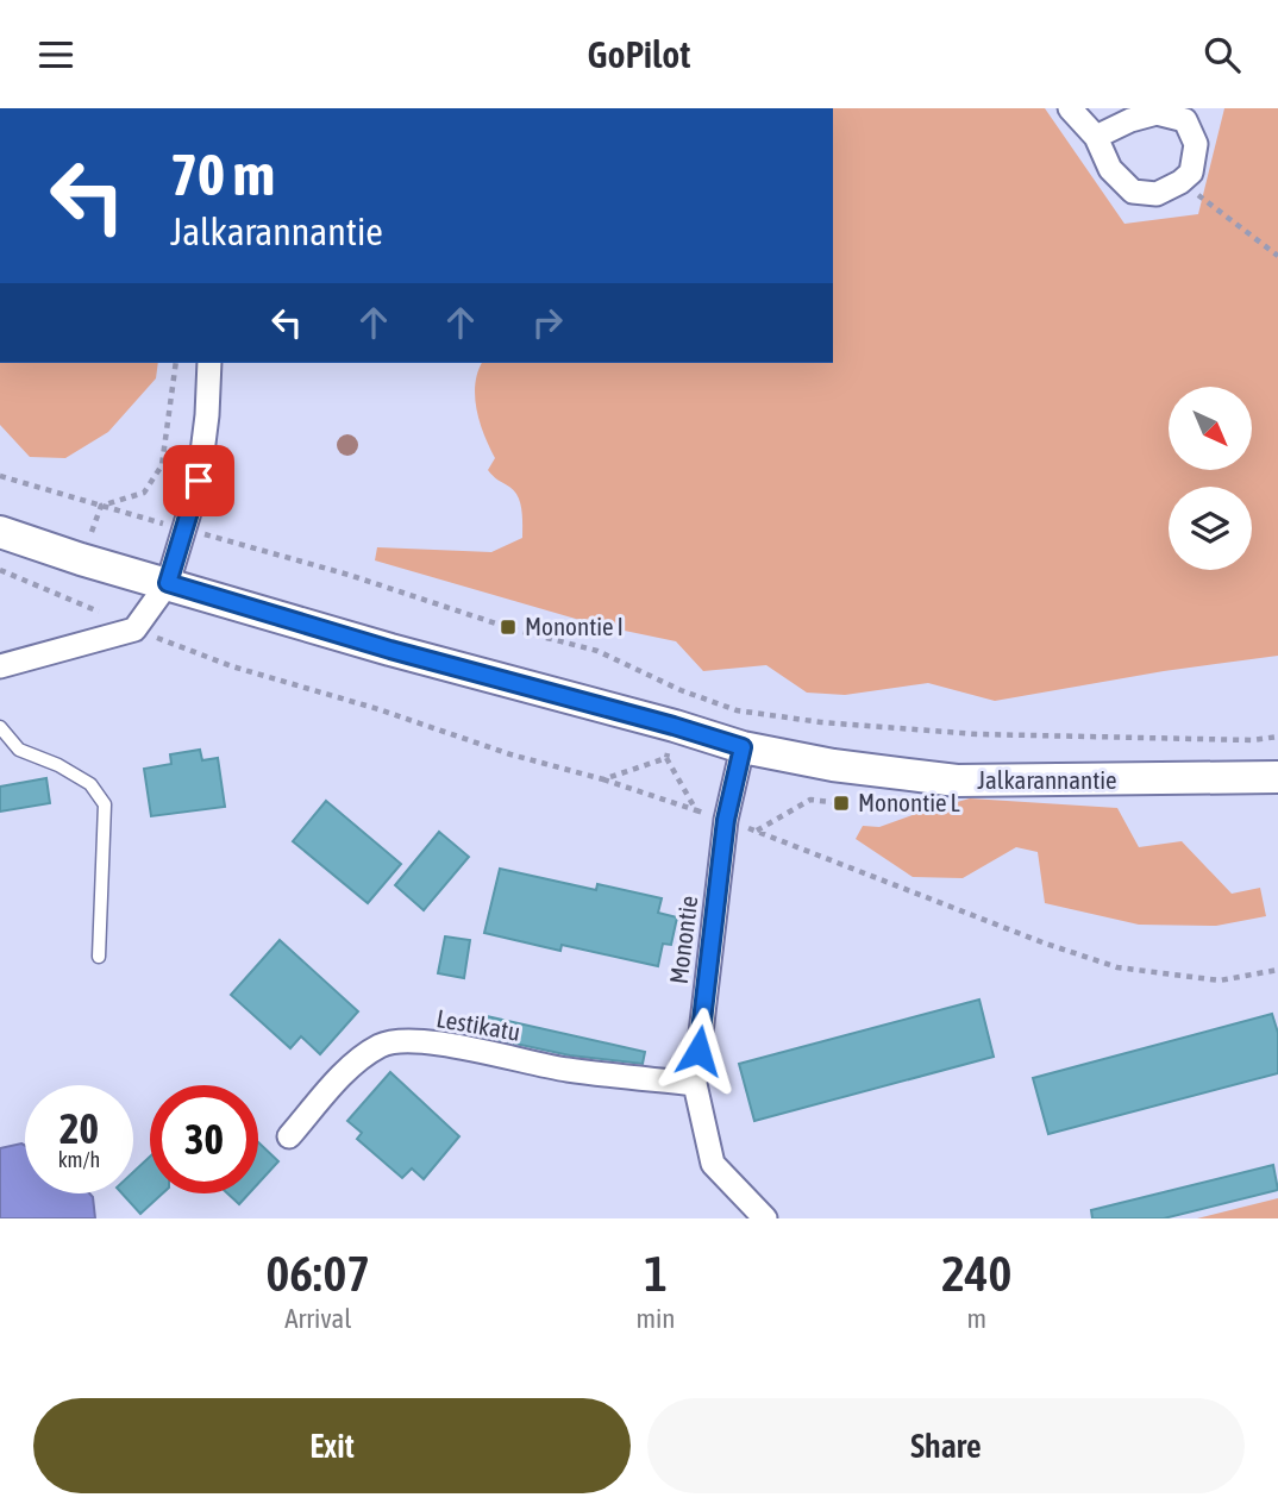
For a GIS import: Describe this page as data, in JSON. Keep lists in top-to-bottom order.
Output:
{
  "streets": {
    "main road": ["Jalkarannantie"],
    "street": ["Monontie", "Lestikatu"]
  },
  "crossings": [
    ["Jalkarannantie", "Monontie"],
    ["Monontie", "Lestikatu"]
  ],
  "places": {
    "transit": ["Monontie I", "Monontie L"]
  },
  "north": "bottom right",
  "page": {
    "header": "GoPilot",
    "turn": ["70 m", "Jalkarannantie"],
    "speed": "20 km/h",
    "limit": "30",
    "eta": [
      "06:07",
      "Arrival",
      "1",
      "min",
      "240",
      "m"
    ],
    "buttons": ["Exit", "Share"]
  }
}
